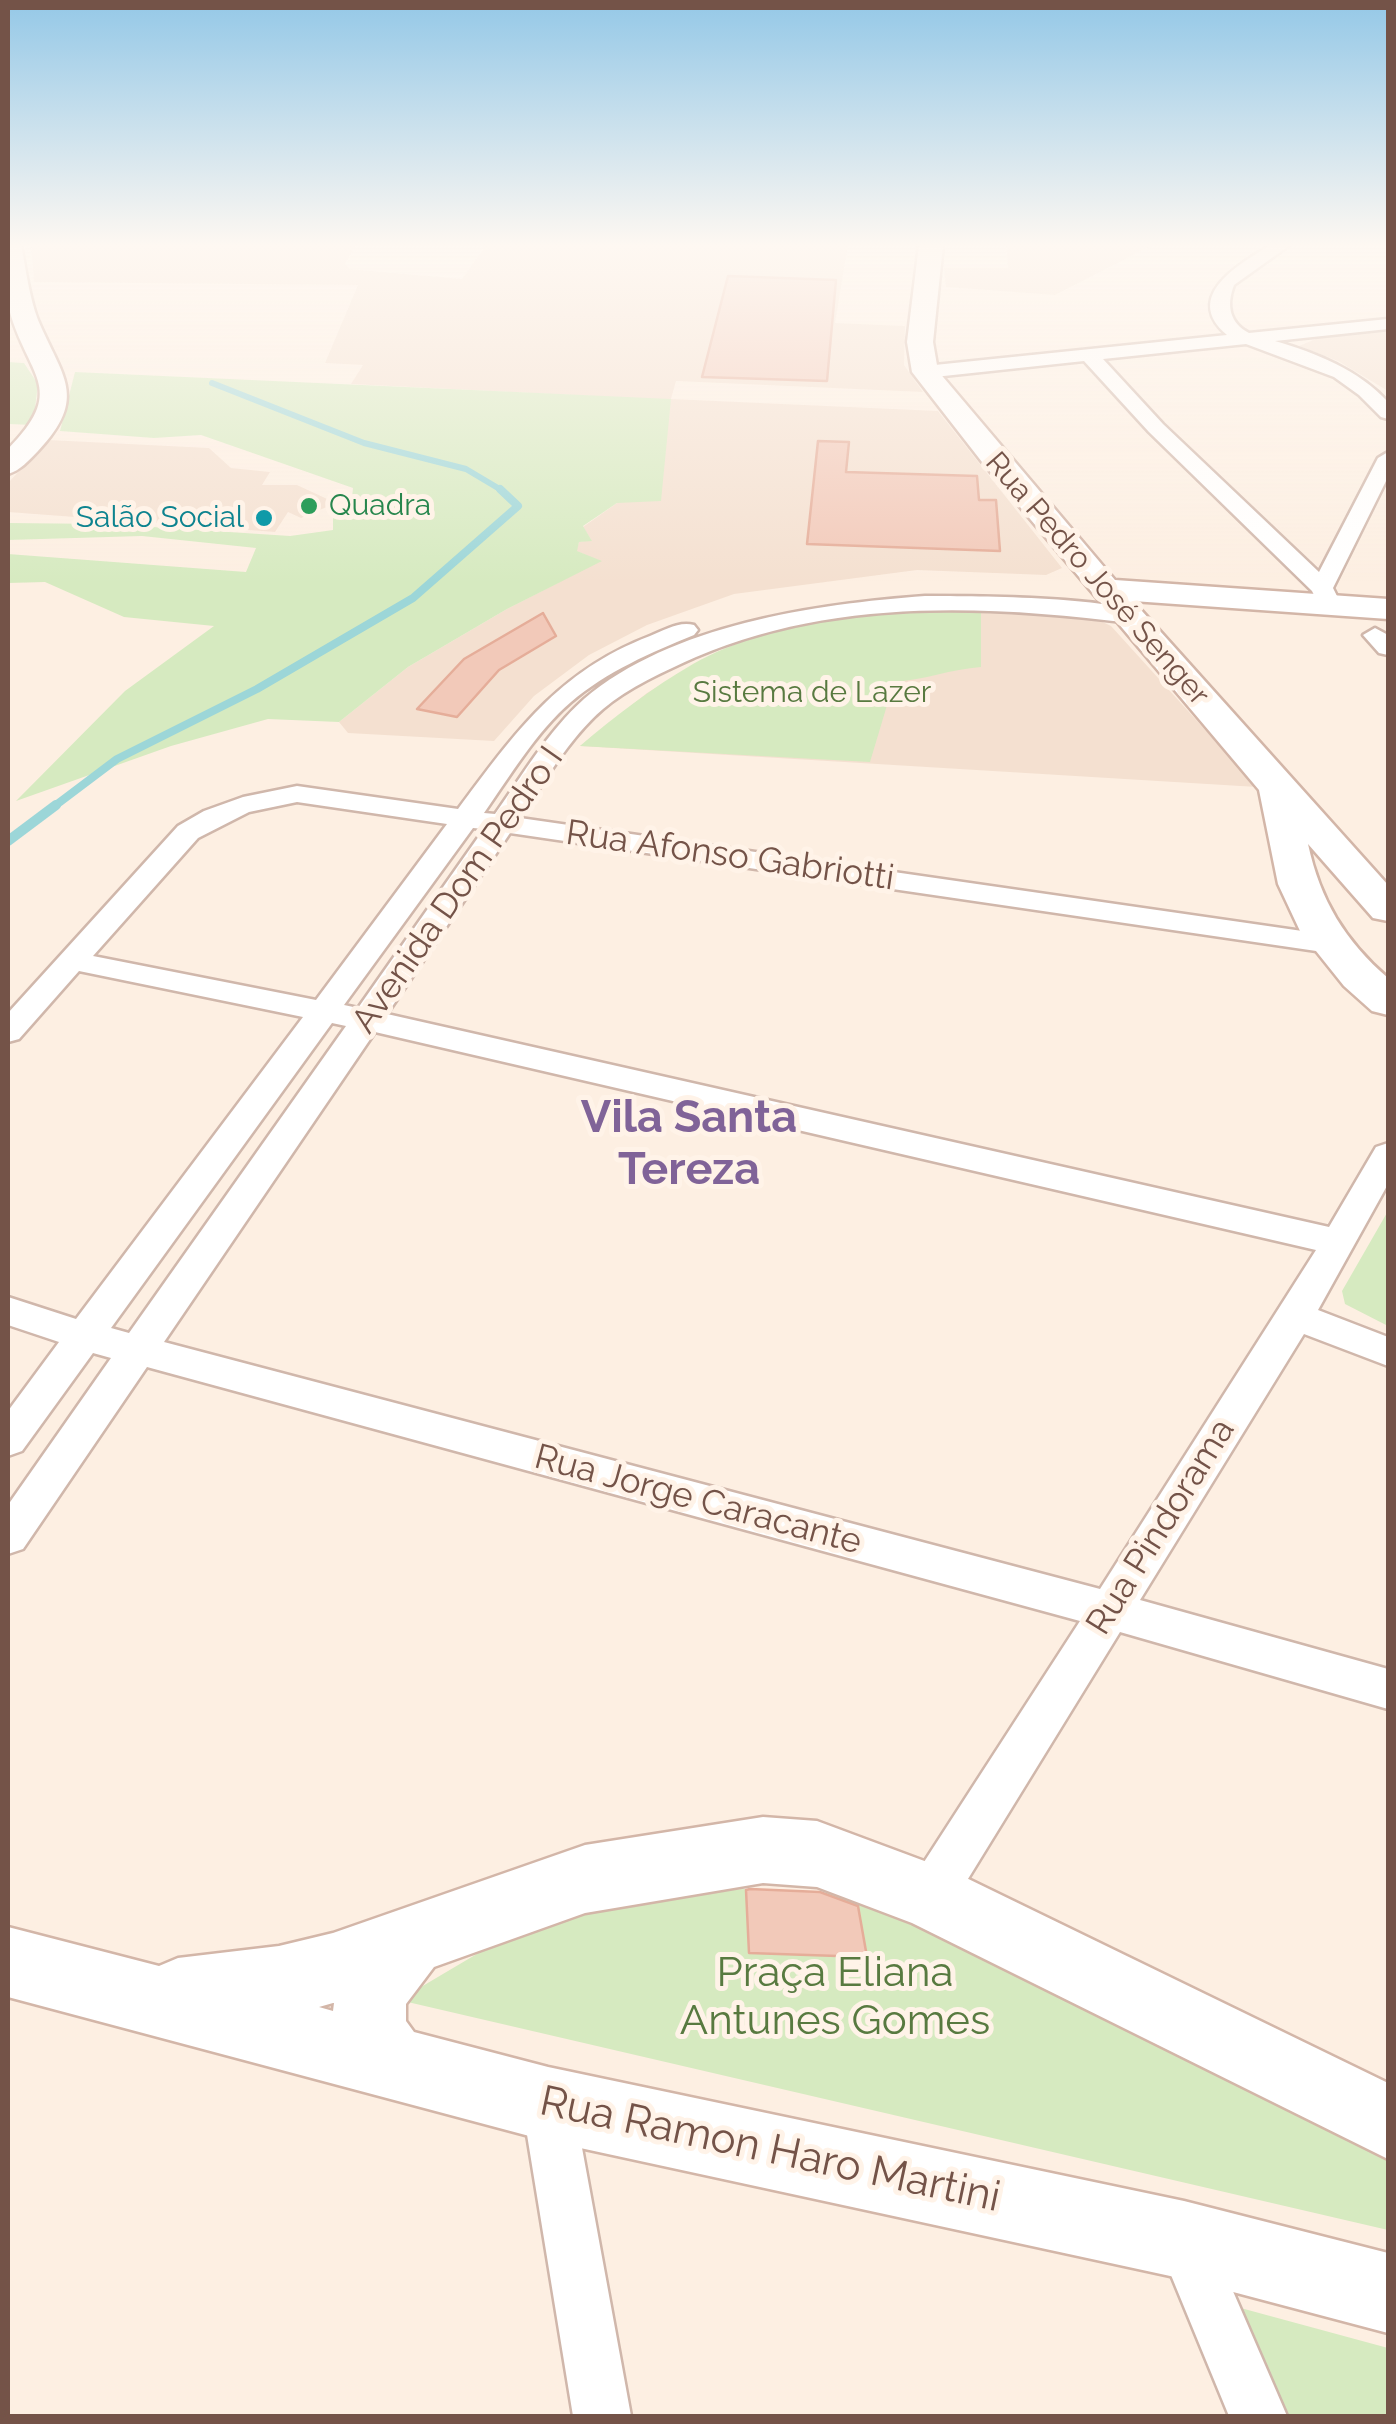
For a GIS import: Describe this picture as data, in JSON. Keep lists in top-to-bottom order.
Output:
{
  "streets": {
    "street": [
      "Rua Pedro José Senger",
      "Rua Afonso Gabriotti",
      "Avenida Dom Pedro I",
      "Rua Jorge Caracante",
      "Rua Pindorama",
      "Rua Ramon Haro Martini"
    ]
  },
  "crossings": [
    ["Rua Pedro José Senger", "Avenida Dom Pedro I"],
    ["Rua Afonso Gabriotti", "Avenida Dom Pedro I"],
    ["Avenida Dom Pedro I", "Rua Jorge Caracante"],
    ["Rua Jorge Caracante", "Rua Pindorama"],
    ["Rua Pindorama", "Rua Ramon Haro Martini"]
  ],
  "districts": ["Vila Santa Tereza"],
  "parks": ["Sistema de Lazer", "Praça Eliana Antunes Gomes"],
  "places": ["Quadra", "Salão Social"]
}
